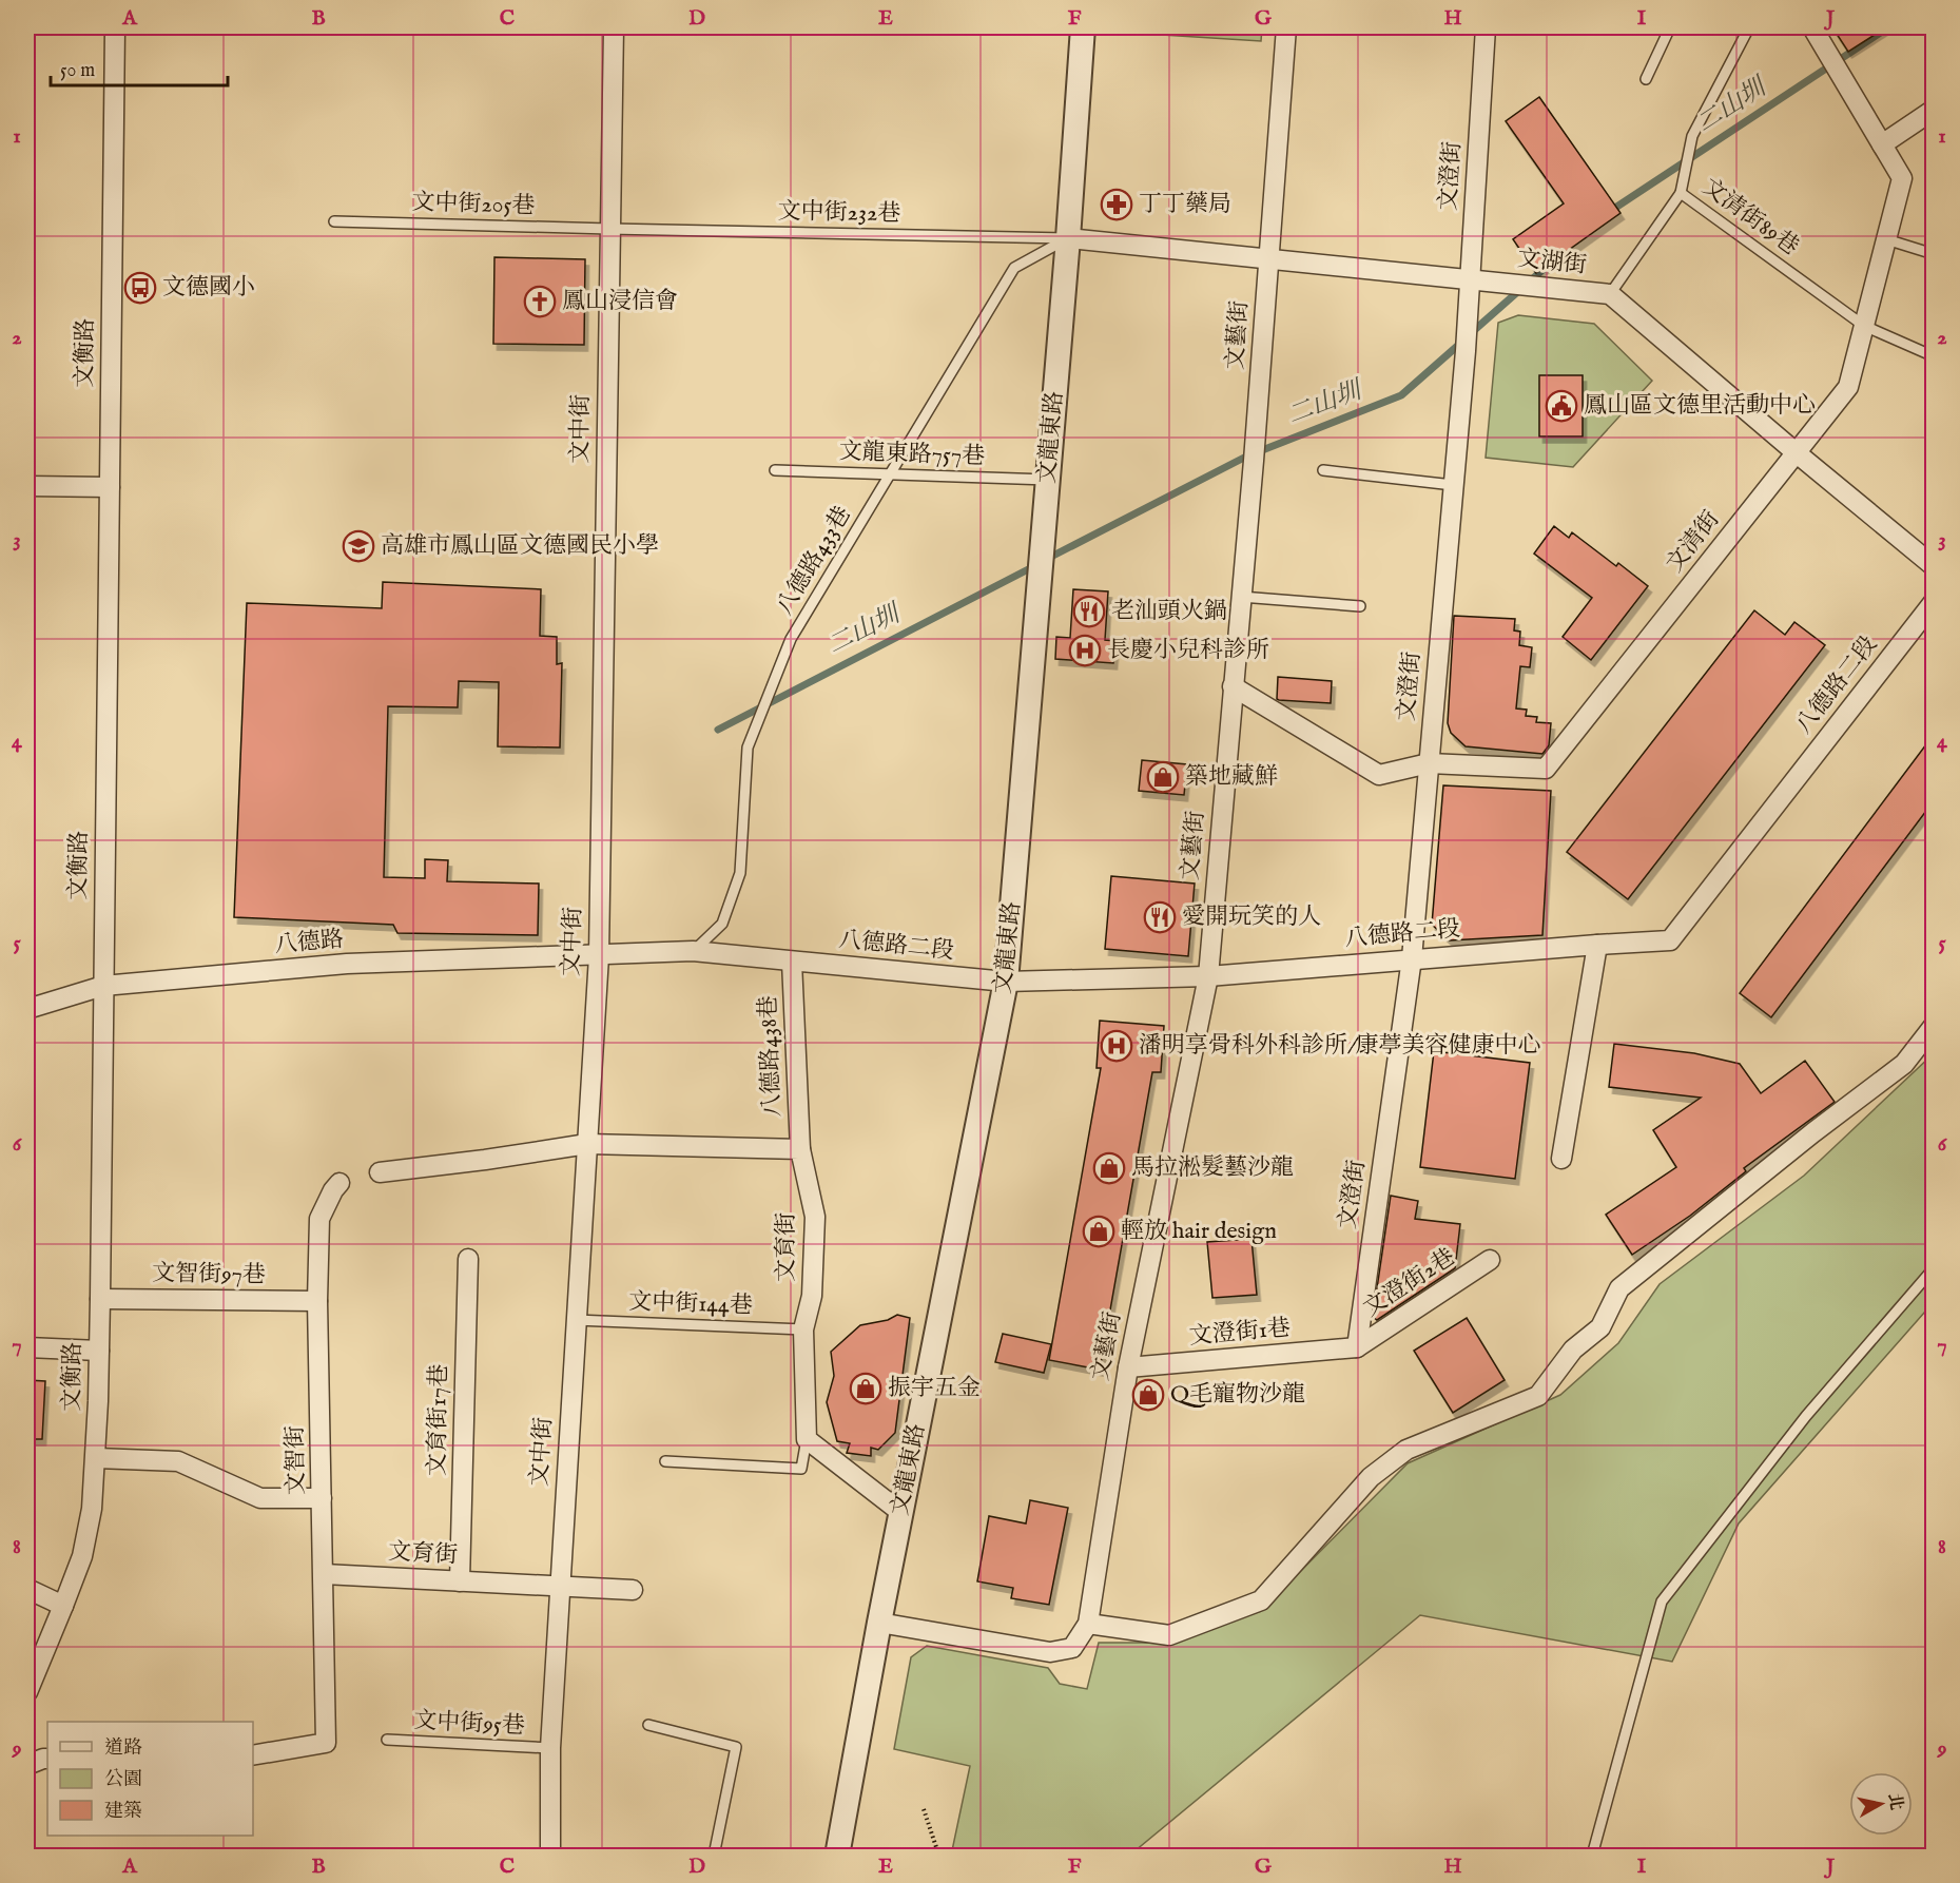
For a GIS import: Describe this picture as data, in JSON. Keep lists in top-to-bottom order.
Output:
{
  "streets": {
    "street": [
      "文澄街",
      "文湖街",
      "文藝街",
      "文衡路",
      "文中街",
      "文龍東路",
      "文清街",
      "八德路二段",
      "八德路",
      "八德路438巷",
      "文育街",
      "文智街97巷",
      "文澄街2巷",
      "文澄街1巷",
      "文育街17巷",
      "文智街"
    ],
    "lane": [
      "文中街205巷",
      "文中街232巷",
      "文清街89巷",
      "文龍東路757巷",
      "八德路433巷",
      "文中街144巷",
      "文中街95巷"
    ]
  },
  "crossings": [
    ["文澄街", "文湖街"],
    ["文澄街", "文清街"],
    ["文澄街", "八德路二段"],
    ["文澄街", "文澄街2巷"],
    ["文澄街", "文澄街1巷"],
    ["文中街205巷", "文中街232巷"],
    ["文中街205巷", "文中街"],
    ["文中街232巷", "文湖街"],
    ["文中街232巷", "文中街"],
    ["文中街232巷", "文龍東路"],
    ["文中街232巷", "八德路433巷"],
    ["文清街89巷", "文湖街"],
    ["文清街89巷", "文清街"],
    ["文湖街", "文藝街"],
    ["文湖街", "文龍東路"],
    ["文湖街", "文清街"],
    ["文湖街", "八德路433巷"],
    ["文藝街", "文龍東路"],
    ["文藝街", "文清街"],
    ["文藝街", "八德路二段"],
    ["文藝街", "文澄街1巷"],
    ["文衡路", "八德路"],
    ["文衡路", "文智街97巷"],
    ["文中街", "八德路二段"],
    ["文中街", "八德路"],
    ["文中街", "文育街"],
    ["文中街", "文中街144巷"],
    ["文中街", "文中街95巷"],
    ["文龍東路", "文龍東路757巷"],
    ["文龍東路", "八德路433巷"],
    ["文龍東路", "八德路二段"],
    ["文龍東路757巷", "八德路433巷"],
    ["八德路433巷", "八德路二段"],
    ["八德路二段", "八德路"],
    ["八德路二段", "八德路438巷"],
    ["八德路438巷", "文育街"],
    ["文育街", "文中街144巷"],
    ["文育街", "文育街17巷"],
    ["文育街", "文智街"],
    ["文智街97巷", "文智街"],
    ["文澄街2巷", "文澄街1巷"]
  ],
  "water": ["二山圳"],
  "places": {
    "pharmacy": ["丁丁藥局"],
    "bus stop": ["文德國小"],
    "church": ["鳳山浸信會"],
    "public building": ["鳳山區文德里活動中心"],
    "school or university": ["高雄市鳳山區文德國民小學"],
    "restaurant": ["老汕頭火鍋", "愛開玩笑的人"],
    "hospital": ["長慶小兒科診所", "潘明享骨科外科診所/康葶美容健康中心"],
    "shop": [
      "築地藏鮮",
      "馬拉淞髮藝沙龍",
      "輕放 hair design",
      "振宇五金",
      "Q毛寵物沙龍"
    ]
  },
  "legend": ["道路", "公園", "建築"],
  "scale_bar": "50 m",
  "north": "right",
  "grid": {
    "columns": [
      "A",
      "B",
      "C",
      "D",
      "E",
      "F",
      "G",
      "H",
      "I",
      "J"
    ],
    "rows": [
      "1",
      "2",
      "3",
      "4",
      "5",
      "6",
      "7",
      "8",
      "9"
    ]
  }
}
